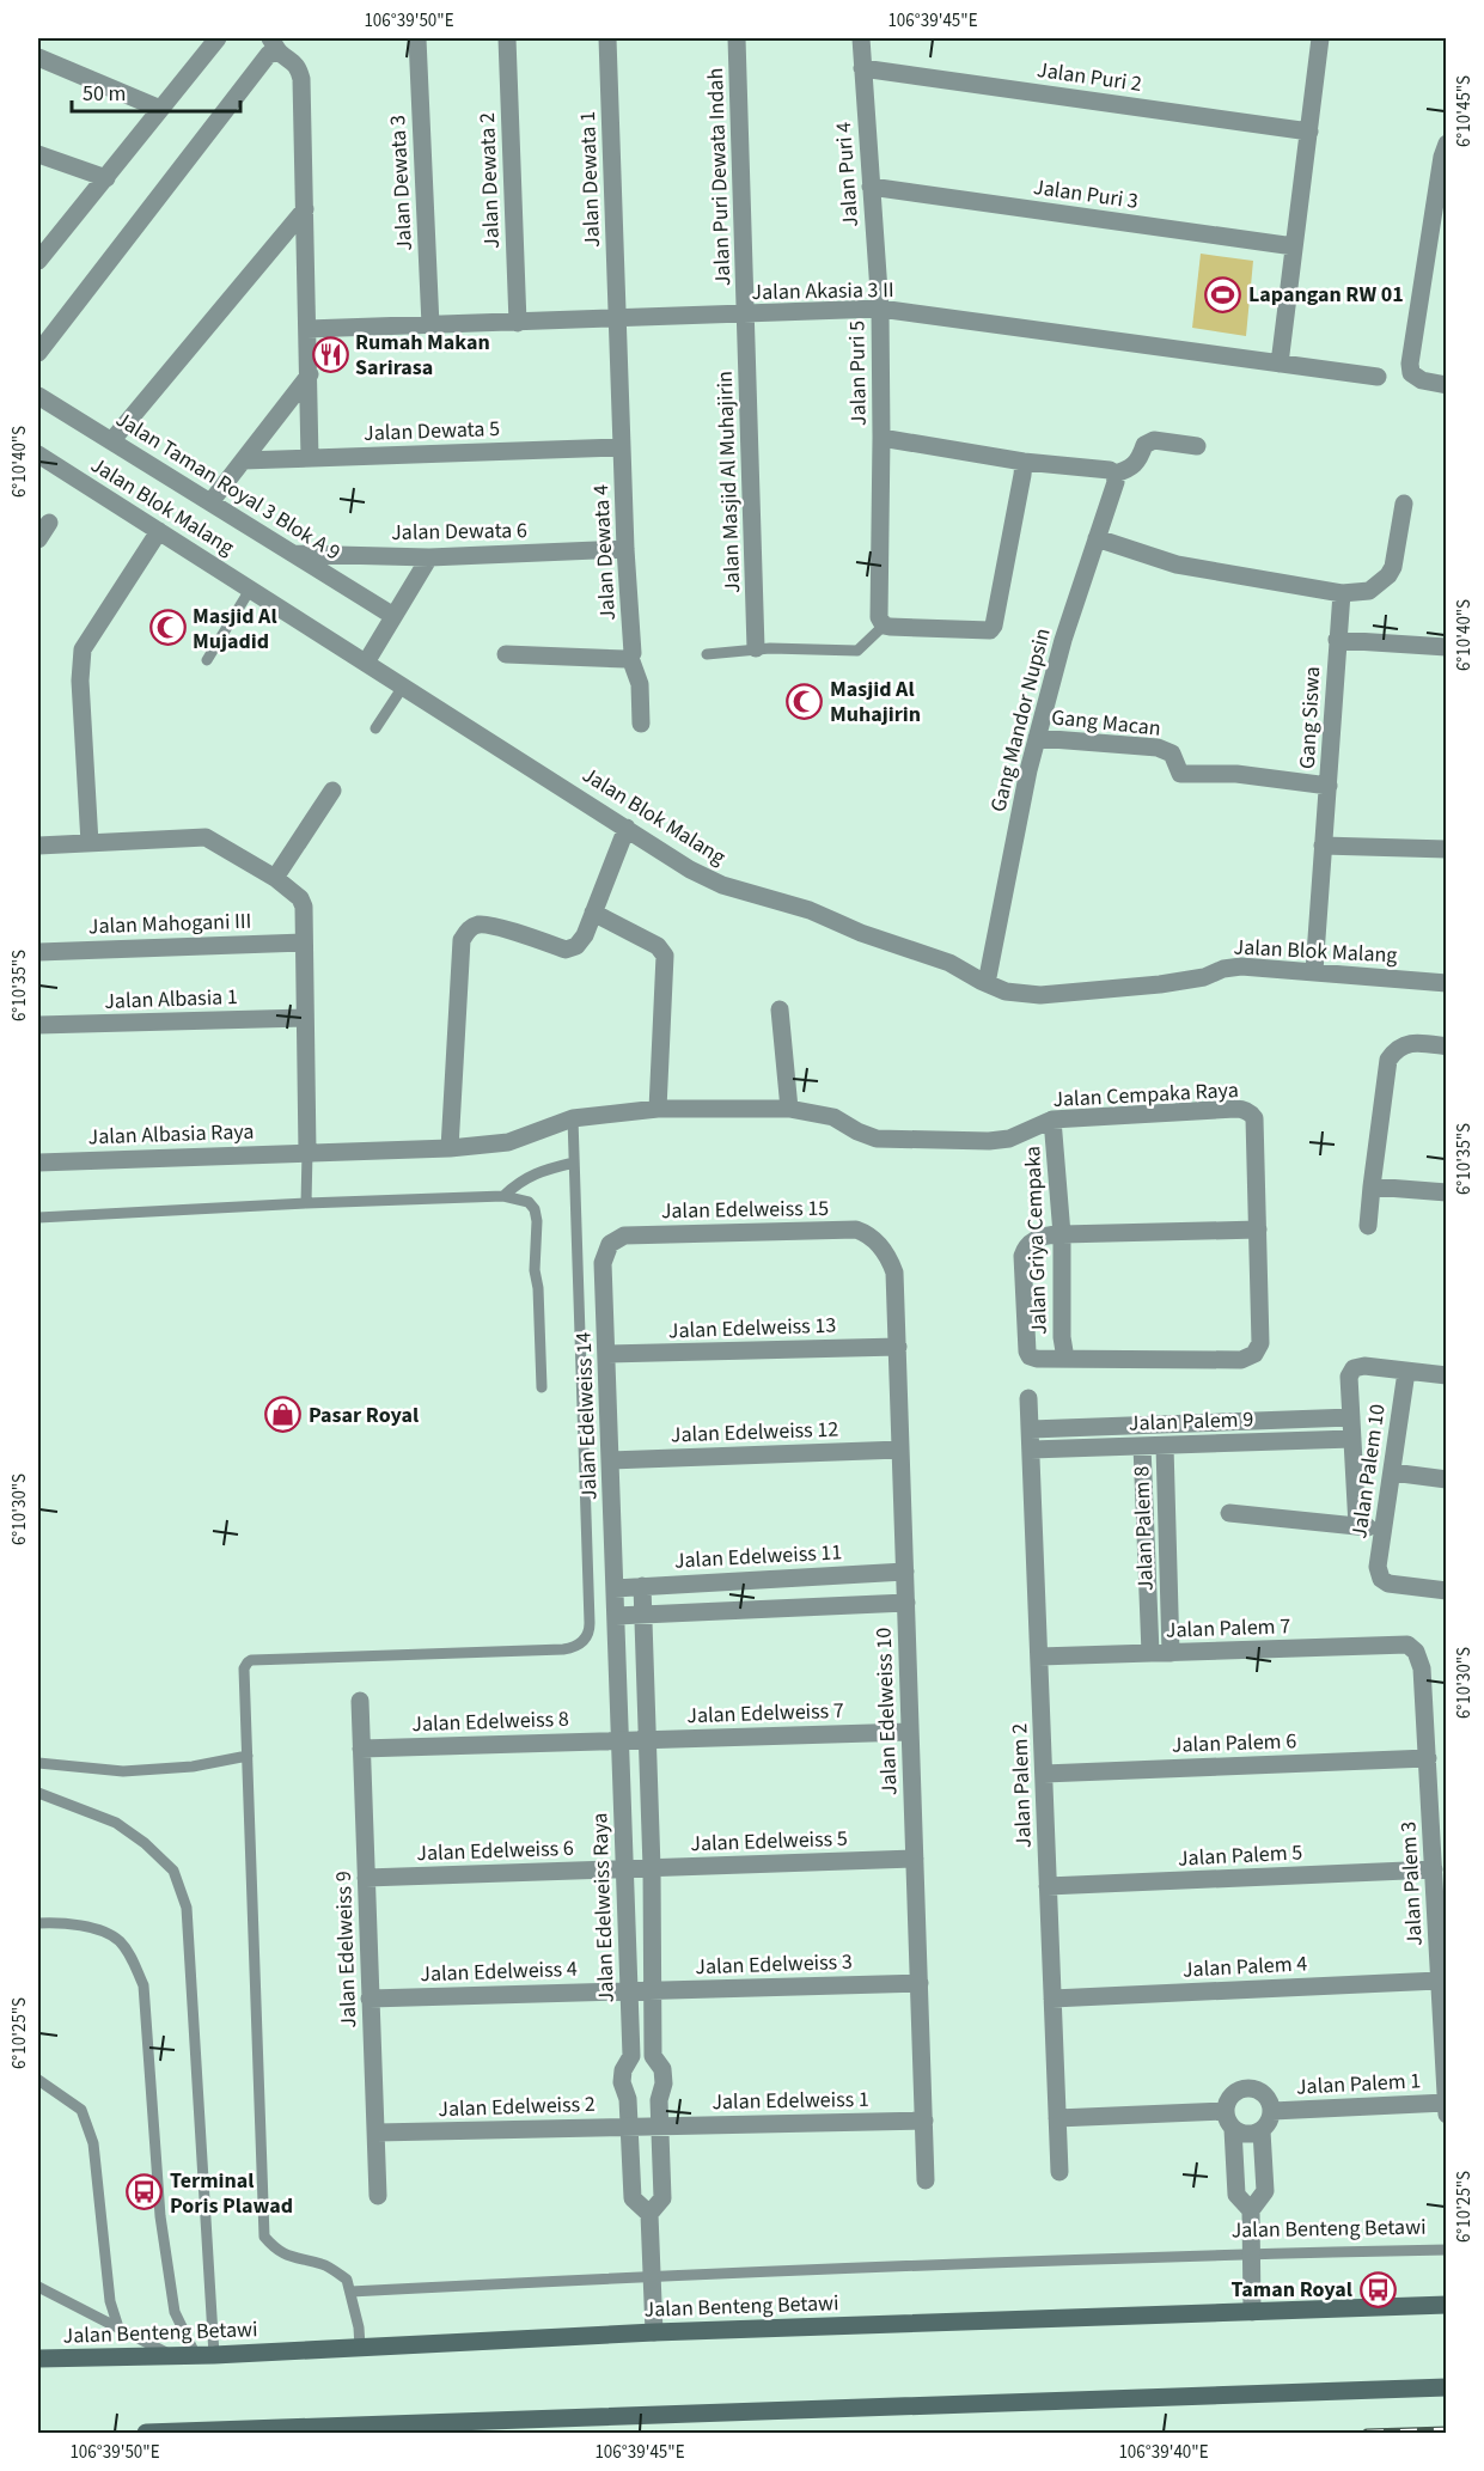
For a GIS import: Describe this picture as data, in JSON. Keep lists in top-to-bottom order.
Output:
{
  "streets": {
    "main road": ["Jalan Benteng Betawi"],
    "street": [
      "Jalan Puri 2",
      "Jalan Puri 4",
      "Jalan Puri Dewata Indah",
      "Jalan Dewata 1",
      "Jalan Dewata 2",
      "Jalan Dewata 3",
      "Jalan Puri 3",
      "Jalan Akasia 3 II",
      "Jalan Puri 5",
      "Jalan Dewata 5",
      "Jalan Masjid Al Muhajirin",
      "Jalan Taman Royal 3 Blok A 9",
      "Jalan Blok Malang",
      "Jalan Dewata 6",
      "Jalan Dewata 4",
      "Gang Siswa",
      "Gang Mandor Nupsin",
      "Gang Macan",
      "Jalan Mahogani III",
      "Jalan Albasia 1",
      "Jalan Cempaka Raya",
      "Jalan Albasia Raya",
      "Jalan Edelweiss 15",
      "Jalan Griya Cempaka",
      "Jalan Edelweiss 13",
      "Jalan Edelweiss 14",
      "Jalan Palem 9",
      "Jalan Edelweiss 12",
      "Jalan Palem 10",
      "Jalan Palem 8",
      "Jalan Edelweiss 11",
      "Jalan Palem 7",
      "Jalan Edelweiss 10",
      "Jalan Edelweiss 7",
      "Jalan Edelweiss 8",
      "Jalan Palem 6",
      "Jalan Palem 2",
      "Jalan Edelweiss 5",
      "Jalan Edelweiss 6",
      "Jalan Palem 5",
      "Jalan Palem 3",
      "Jalan Edelweiss Raya",
      "Jalan Edelweiss 9",
      "Jalan Edelweiss 3",
      "Jalan Palem 4",
      "Jalan Edelweiss 4",
      "Jalan Palem 1",
      "Jalan Edelweiss 1",
      "Jalan Edelweiss 2"
    ]
  },
  "crossings": [
    ["Jalan Puri 2", "Jalan Puri 4"],
    ["Jalan Puri 4", "Jalan Puri 3"],
    ["Jalan Puri 4", "Jalan Akasia 3 II"],
    ["Jalan Puri 4", "Jalan Puri 5"],
    ["Jalan Puri Dewata Indah", "Jalan Akasia 3 II"],
    ["Jalan Puri Dewata Indah", "Jalan Masjid Al Muhajirin"],
    ["Jalan Dewata 1", "Jalan Akasia 3 II"],
    ["Jalan Dewata 1", "Jalan Dewata 4"],
    ["Jalan Dewata 2", "Jalan Akasia 3 II"],
    ["Jalan Dewata 3", "Jalan Akasia 3 II"],
    ["Jalan Akasia 3 II", "Jalan Puri 5"],
    ["Jalan Akasia 3 II", "Jalan Masjid Al Muhajirin"],
    ["Jalan Akasia 3 II", "Jalan Dewata 4"],
    ["Jalan Dewata 5", "Jalan Dewata 4"],
    ["Jalan Taman Royal 3 Blok A 9", "Jalan Dewata 6"],
    ["Jalan Blok Malang", "Gang Siswa"],
    ["Jalan Blok Malang", "Gang Mandor Nupsin"],
    ["Jalan Dewata 6", "Jalan Dewata 4"],
    ["Gang Siswa", "Gang Macan"],
    ["Gang Mandor Nupsin", "Gang Macan"],
    ["Jalan Cempaka Raya", "Jalan Albasia Raya"],
    ["Jalan Cempaka Raya", "Jalan Griya Cempaka"],
    ["Jalan Edelweiss 15", "Jalan Edelweiss 14"],
    ["Jalan Edelweiss 15", "Jalan Edelweiss 10"],
    ["Jalan Edelweiss 13", "Jalan Edelweiss 14"],
    ["Jalan Edelweiss 13", "Jalan Edelweiss 10"],
    ["Jalan Edelweiss 14", "Jalan Edelweiss 12"],
    ["Jalan Edelweiss 14", "Jalan Edelweiss 11"],
    ["Jalan Edelweiss 14", "Jalan Edelweiss Raya"],
    ["Jalan Palem 9", "Jalan Palem 10"],
    ["Jalan Palem 9", "Jalan Palem 8"],
    ["Jalan Palem 9", "Jalan Palem 2"],
    ["Jalan Edelweiss 12", "Jalan Edelweiss 10"],
    ["Jalan Palem 8", "Jalan Palem 7"],
    ["Jalan Edelweiss 11", "Jalan Edelweiss 10"],
    ["Jalan Edelweiss 11", "Jalan Edelweiss Raya"],
    ["Jalan Palem 7", "Jalan Palem 2"],
    ["Jalan Palem 7", "Jalan Palem 3"],
    ["Jalan Edelweiss 10", "Jalan Edelweiss 7"],
    ["Jalan Edelweiss 10", "Jalan Edelweiss 5"],
    ["Jalan Edelweiss 10", "Jalan Edelweiss 3"],
    ["Jalan Edelweiss 10", "Jalan Edelweiss 1"],
    ["Jalan Edelweiss 7", "Jalan Edelweiss 8"],
    ["Jalan Edelweiss 7", "Jalan Edelweiss Raya"],
    ["Jalan Edelweiss 8", "Jalan Edelweiss Raya"],
    ["Jalan Edelweiss 8", "Jalan Edelweiss 9"],
    ["Jalan Palem 6", "Jalan Palem 2"],
    ["Jalan Palem 6", "Jalan Palem 3"],
    ["Jalan Palem 2", "Jalan Palem 5"],
    ["Jalan Palem 2", "Jalan Palem 4"],
    ["Jalan Edelweiss 5", "Jalan Edelweiss 6"],
    ["Jalan Edelweiss 5", "Jalan Edelweiss Raya"],
    ["Jalan Edelweiss 6", "Jalan Edelweiss Raya"],
    ["Jalan Edelweiss 6", "Jalan Edelweiss 9"],
    ["Jalan Palem 5", "Jalan Palem 3"],
    ["Jalan Palem 3", "Jalan Palem 4"],
    ["Jalan Palem 3", "Jalan Palem 1"],
    ["Jalan Edelweiss Raya", "Jalan Edelweiss 3"],
    ["Jalan Edelweiss Raya", "Jalan Edelweiss 4"],
    ["Jalan Edelweiss Raya", "Jalan Edelweiss 2"],
    ["Jalan Edelweiss 9", "Jalan Edelweiss 4"],
    ["Jalan Edelweiss 9", "Jalan Edelweiss 2"],
    ["Jalan Edelweiss 3", "Jalan Edelweiss 4"],
    ["Jalan Edelweiss 1", "Jalan Edelweiss 2"]
  ],
  "places": {
    "sports": ["Lapangan RW 01"],
    "restaurant": ["Rumah Makan Sarirasa"],
    "mosque": ["Masjid Al Mujadid", "Masjid Al Muhajirin"],
    "shop": ["Pasar Royal"],
    "bus stop": ["Terminal Poris Plawad", "Taman Royal"]
  },
  "scale_bar": "50 m",
  "coordinates": [
    "106°39'50\"E",
    "106°39'45\"E",
    "6°10'45\"S",
    "6°10'40\"S",
    "6°10'35\"S",
    "6°10'30\"S",
    "6°10'25\"S",
    "106°39'40\"E"
  ]
}
